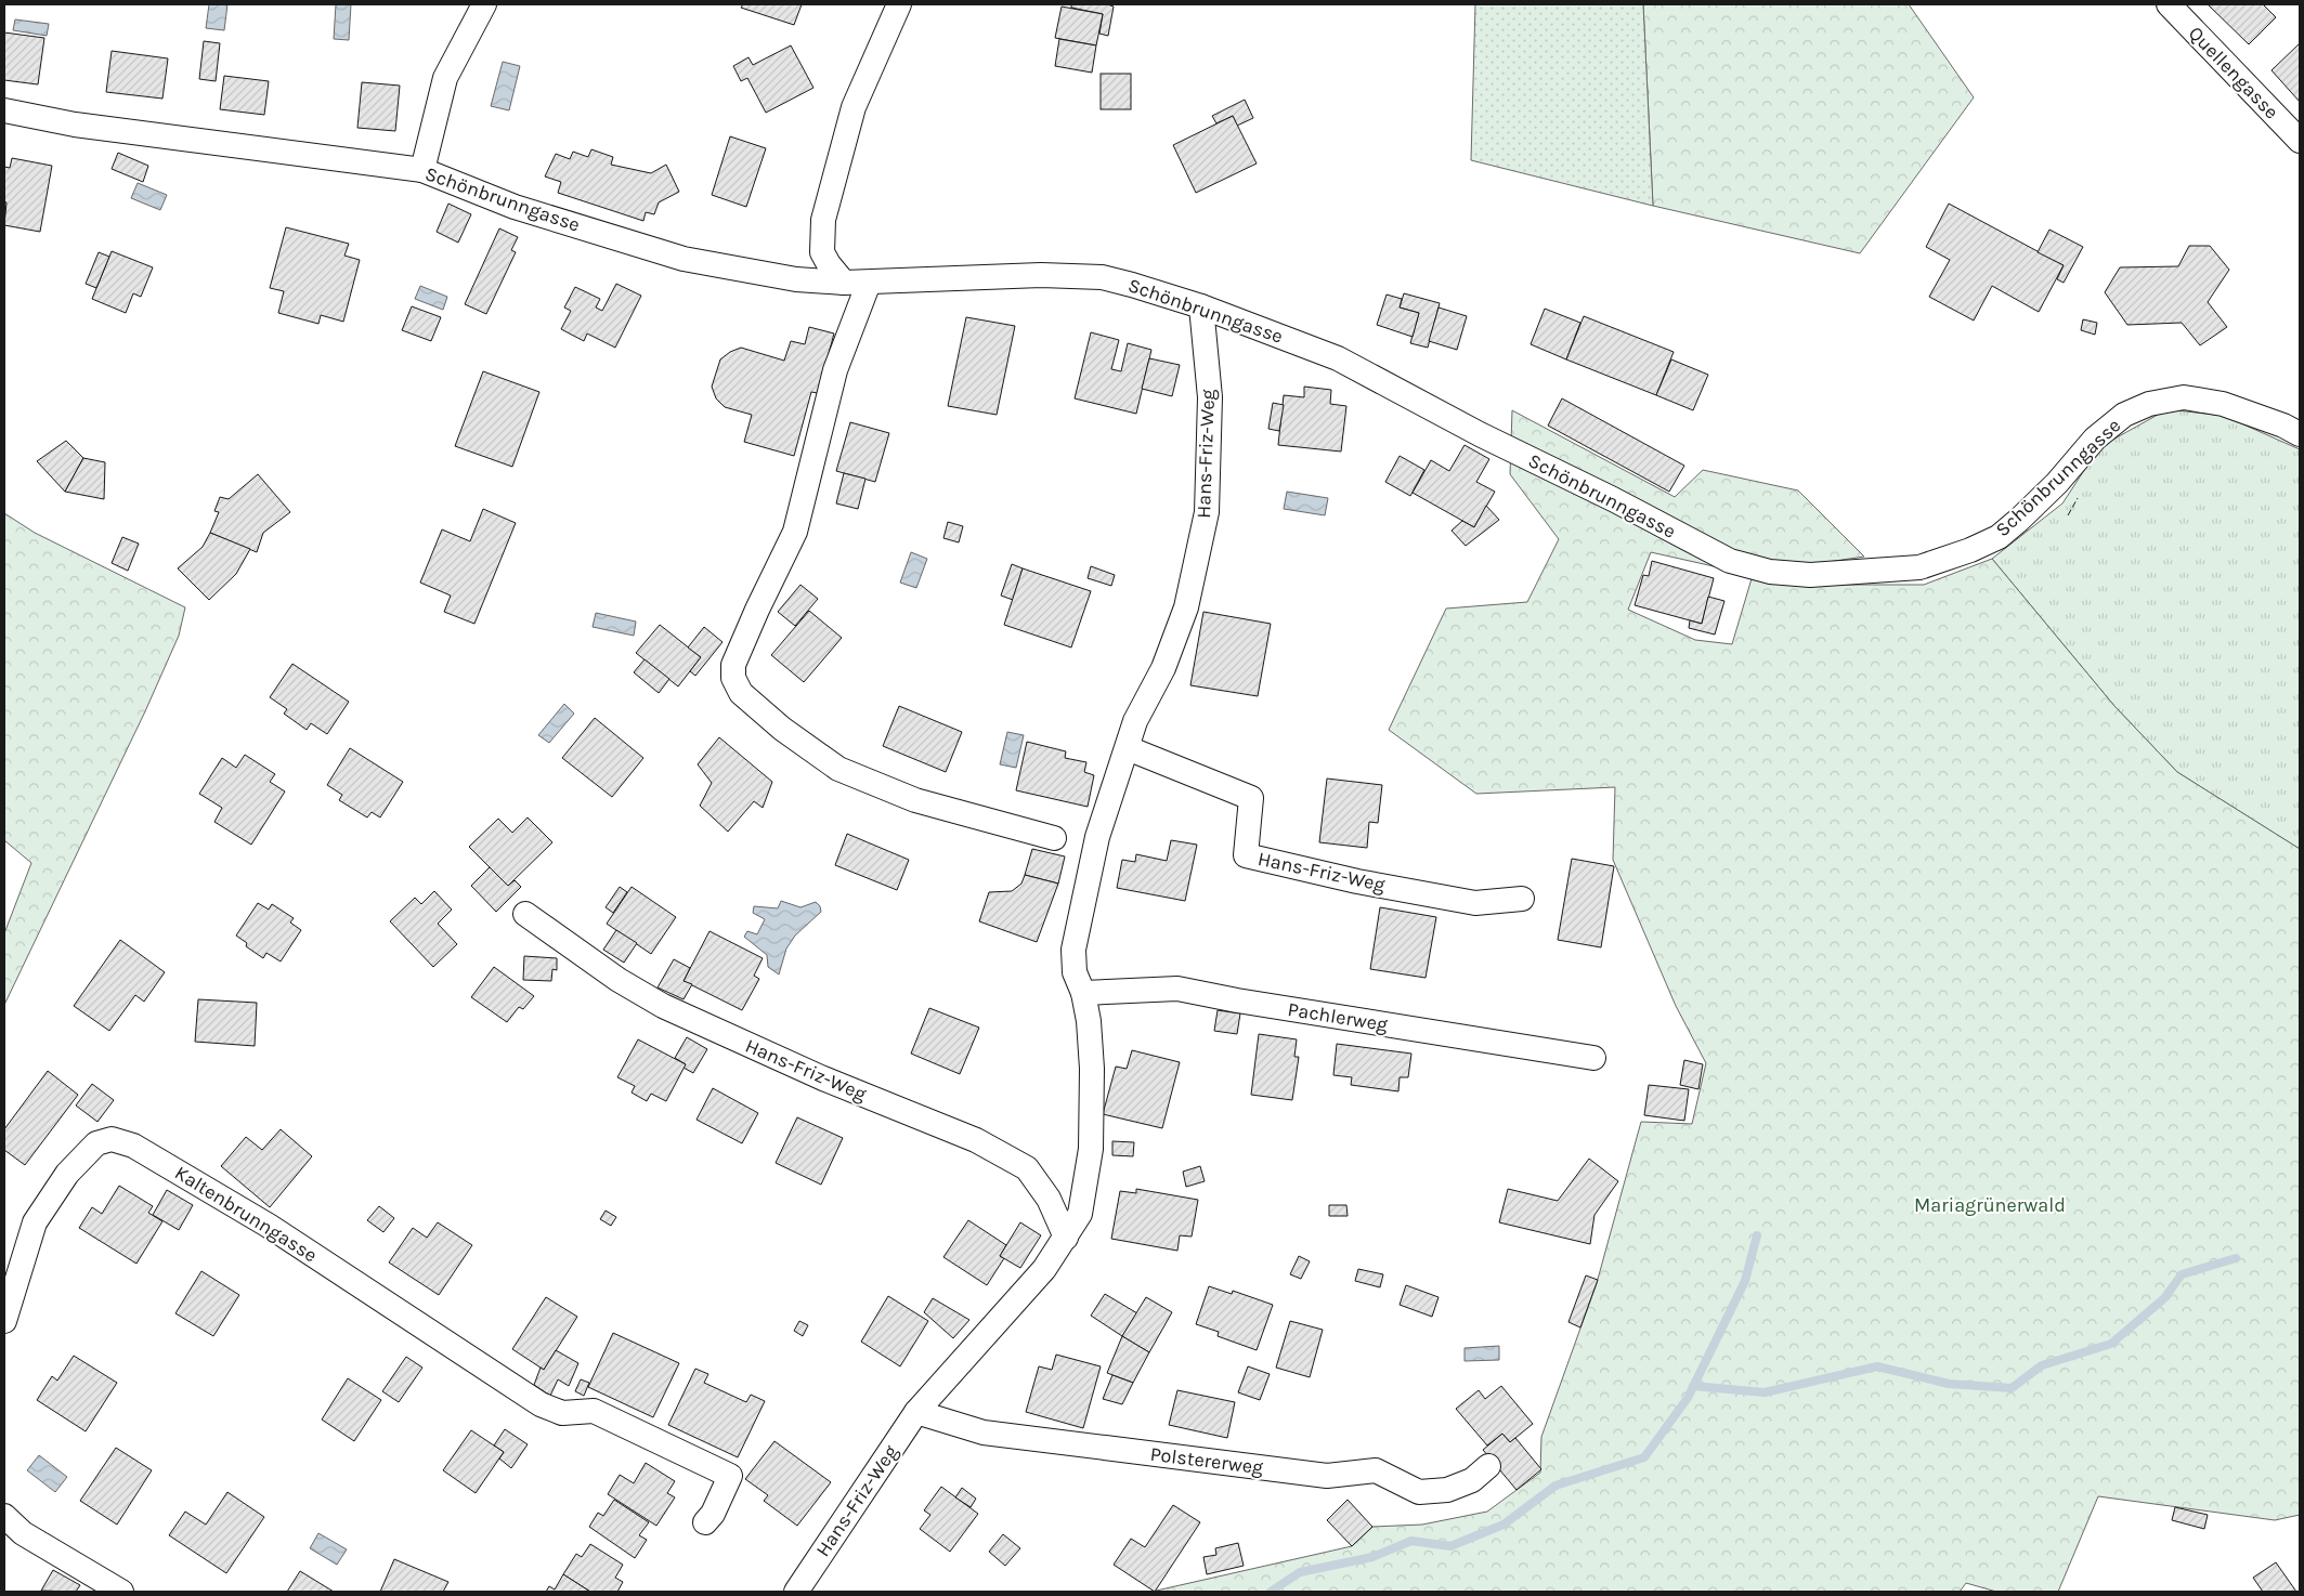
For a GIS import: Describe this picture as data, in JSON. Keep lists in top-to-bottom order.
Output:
{
  "streets": {
    "street": [
      "Quellengasse",
      "Schönbrunngasse",
      "Hans-Friz-Weg",
      "Pachlerweg",
      "Kaltenbrunngasse",
      "Polstererweg"
    ]
  },
  "crossings": [
    ["Schönbrunngasse", "Hans-Friz-Weg"],
    ["Hans-Friz-Weg", "Pachlerweg"],
    ["Hans-Friz-Weg", "Polstererweg"]
  ],
  "parks": ["Mariagrünerwald"]
}
